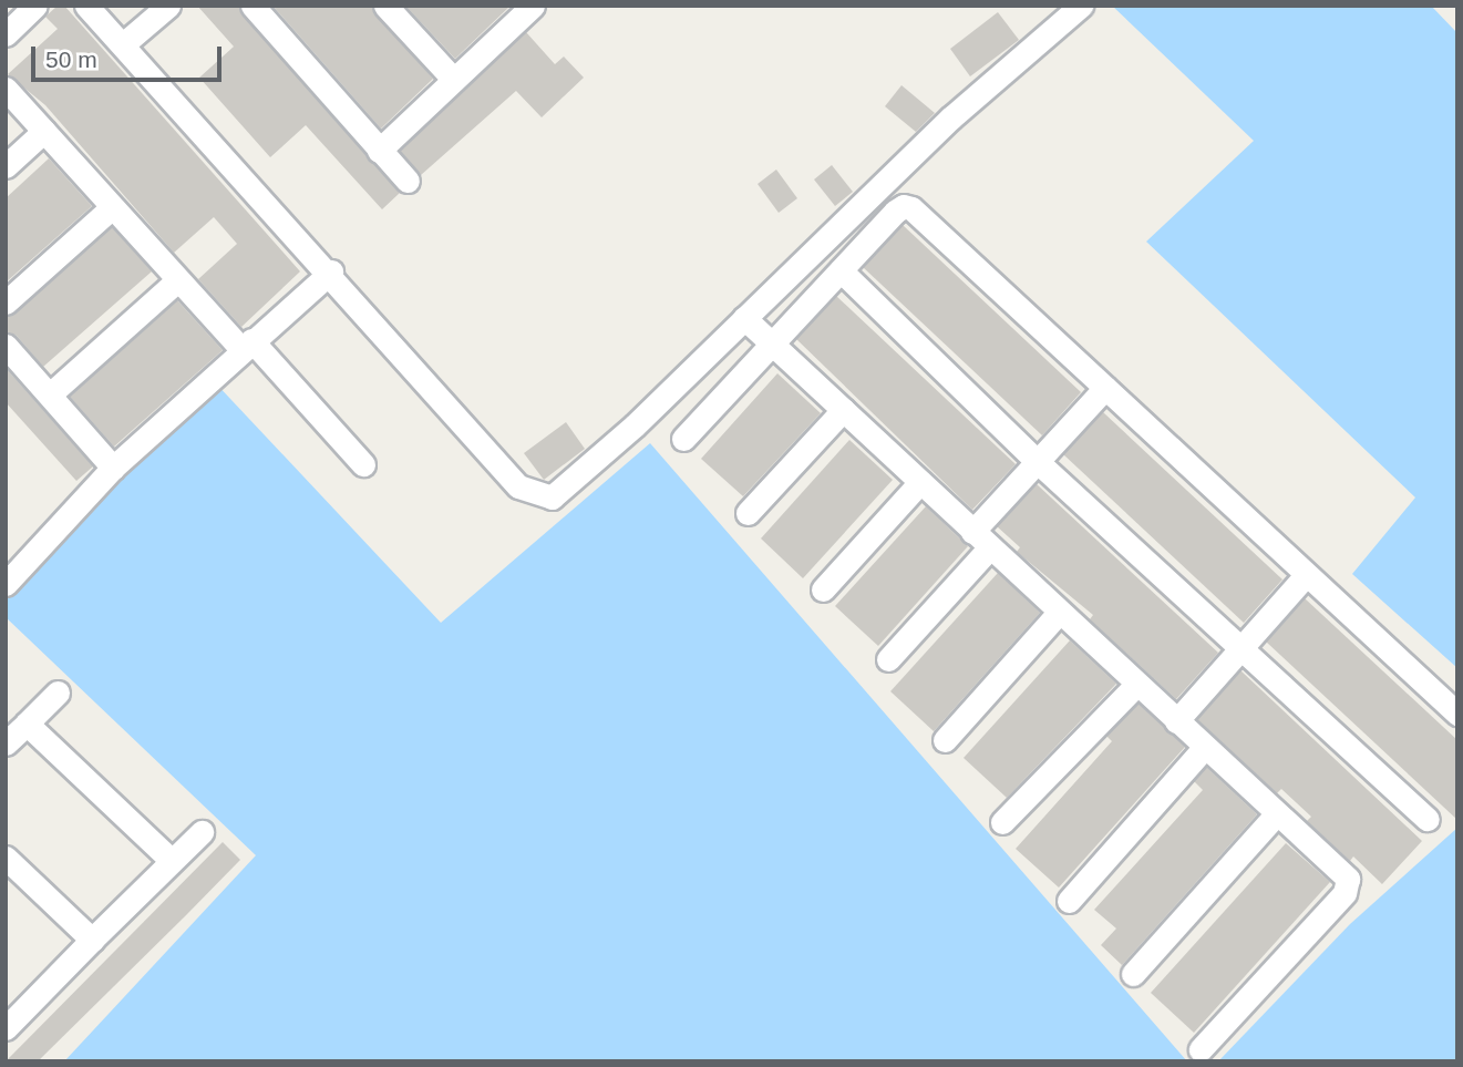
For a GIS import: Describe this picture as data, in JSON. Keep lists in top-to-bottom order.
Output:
{
  "scale_bar": "50 m"
}
